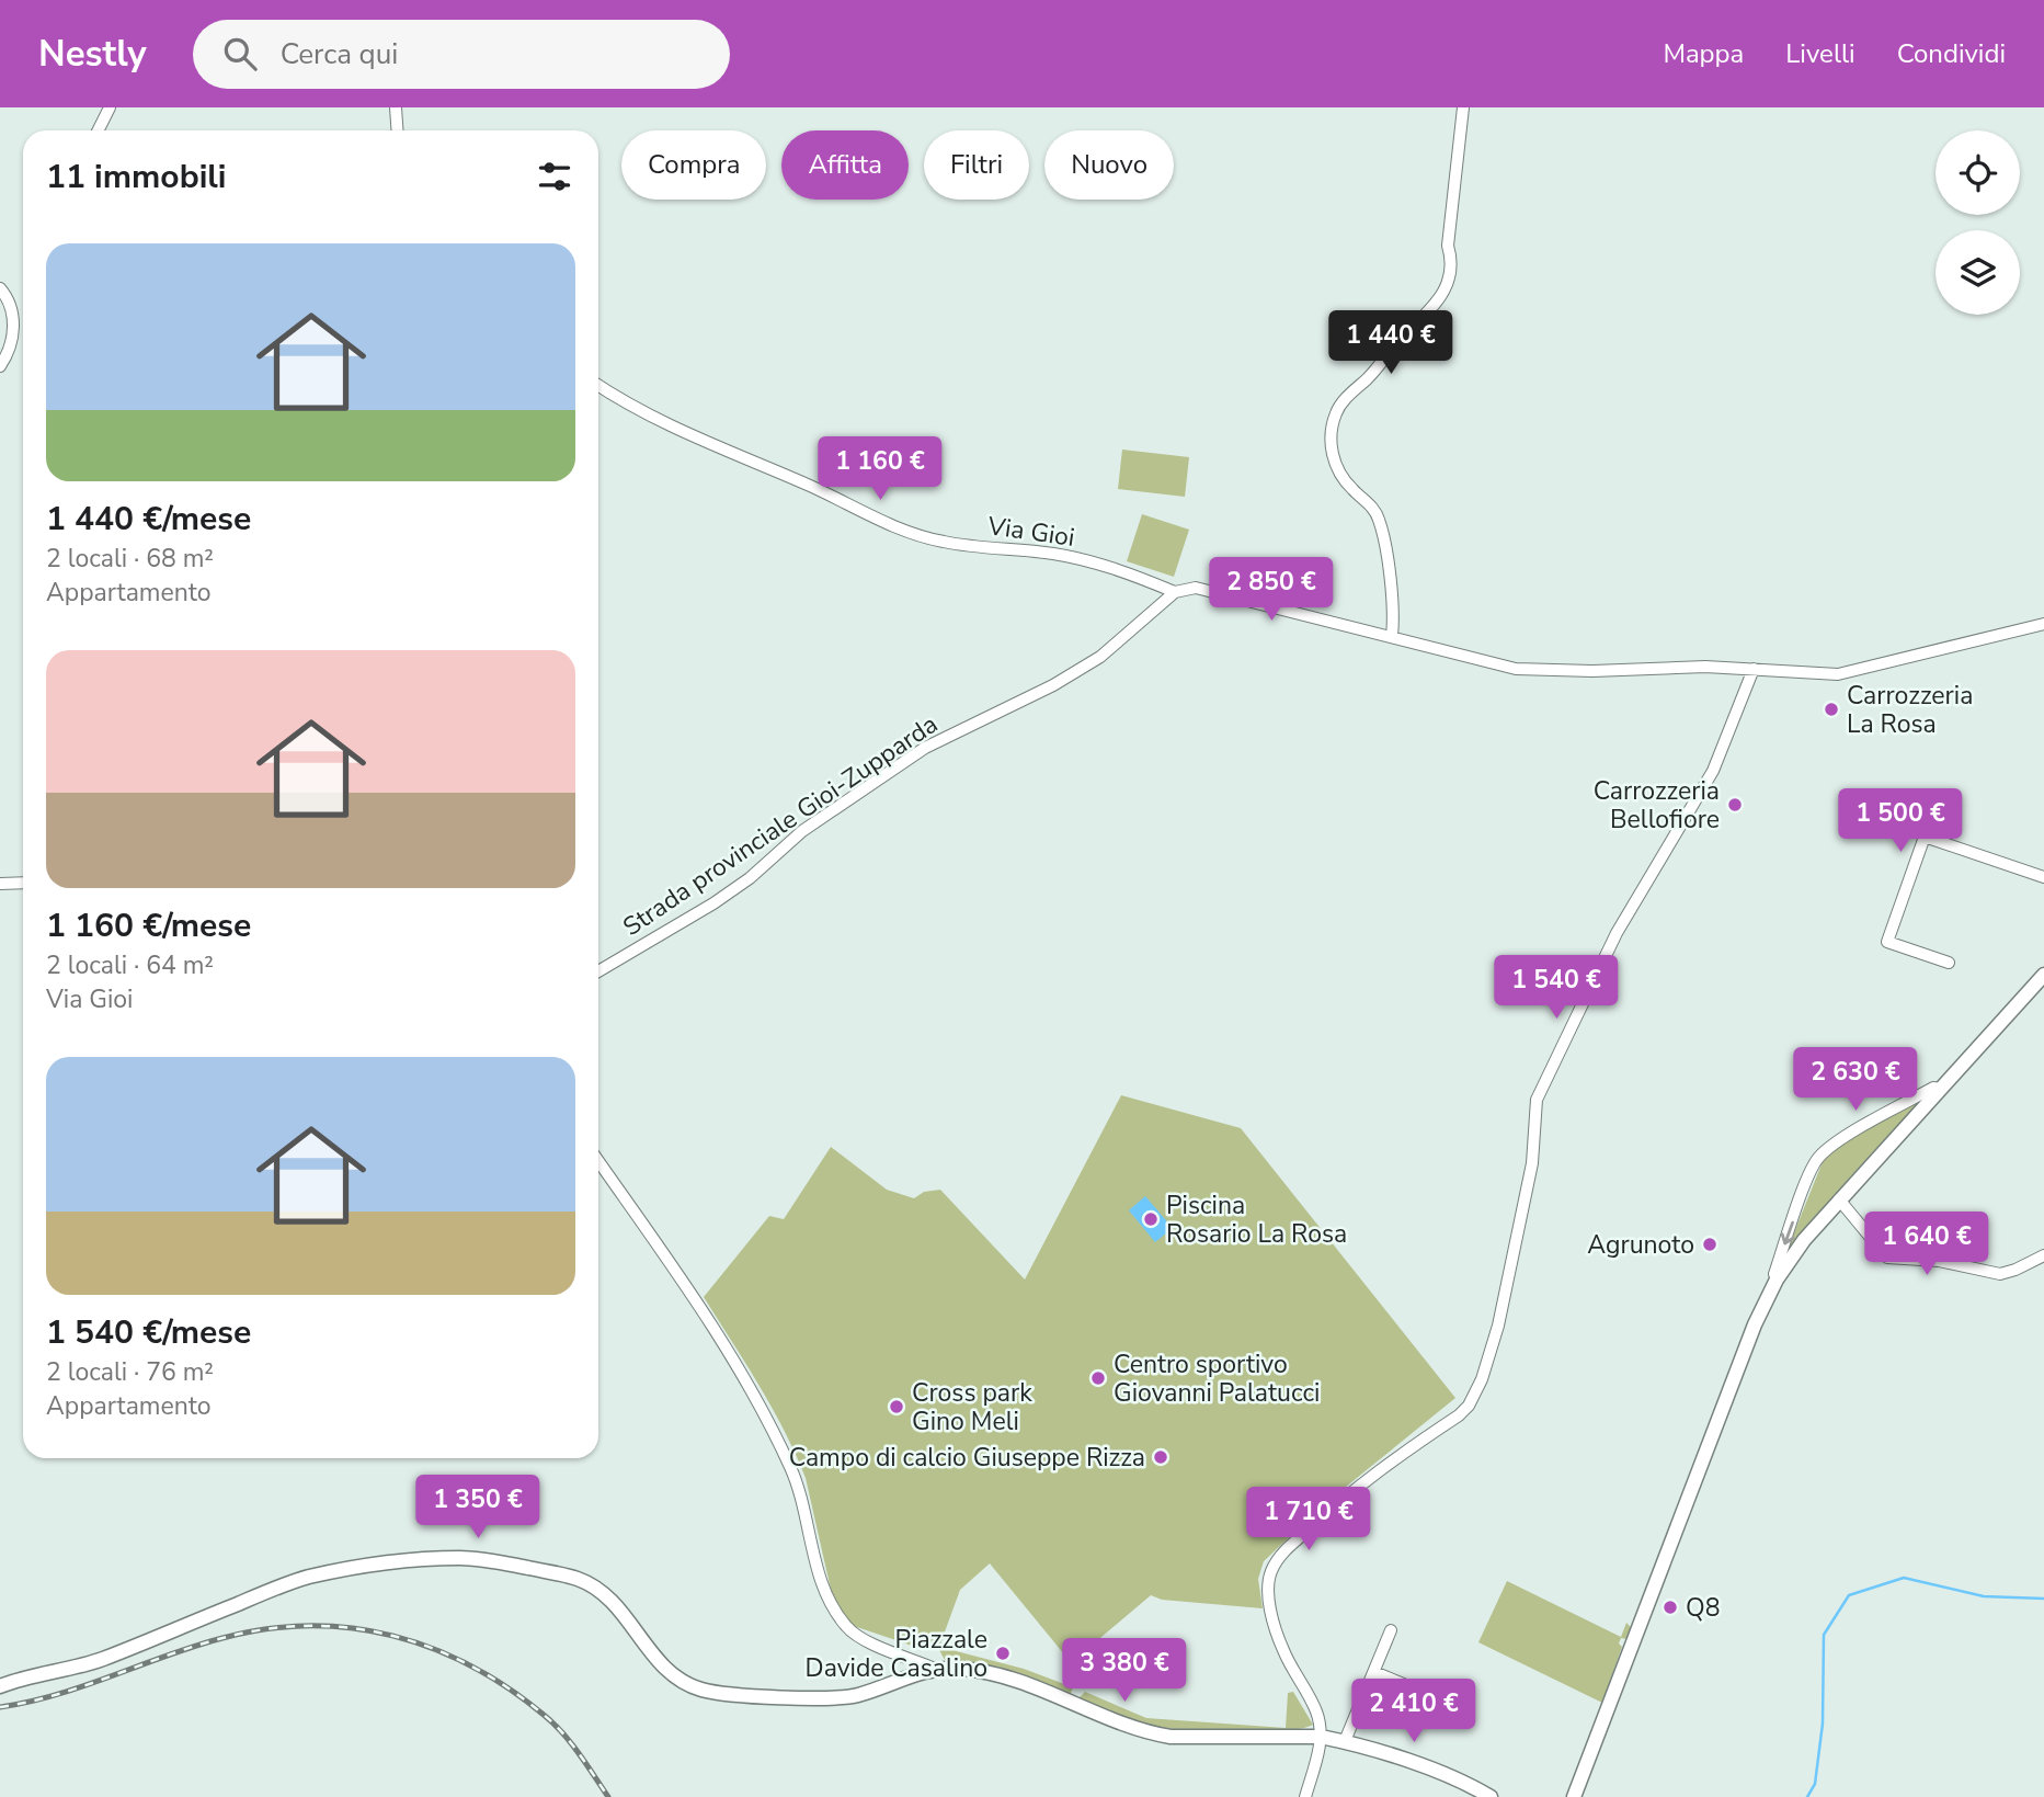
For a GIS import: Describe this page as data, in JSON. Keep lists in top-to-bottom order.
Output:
{
  "streets": {
    "street": ["Via Gioi", "Strada provinciale Gioi-Zupparda"]
  },
  "crossings": [
    ["Via Gioi", "Strada provinciale Gioi-Zupparda"]
  ],
  "places": [
    "Carrozzeria La Rosa",
    "Carrozzeria Bellofiore",
    "Piscina Rosario La Rosa",
    "Agrunoto",
    "Centro sportivo Giovanni Palatucci",
    "Cross park Gino Meli",
    "Campo di calcio Giuseppe Rizza",
    "Q8",
    "Piazzale Davide Casalino"
  ],
  "page": {
    "header": "Nestly",
    "search": "Cerca qui",
    "nav": ["Mappa", "Livelli", "Condividi"],
    "chip": [
      "Compra",
      "Affitta",
      "Filtri",
      "Nuovo"
    ],
    "heading": "11 immobili",
    "list": [
      {
        "name": "1 440 €/mese",
        "note": "2 locali · 68 m² · Appartamento"
      },
      {
        "name": "1 160 €/mese",
        "note": "2 locali · 64 m² · Via Gioi"
      },
      {
        "name": "1 540 €/mese",
        "note": "2 locali · 76 m² · Appartamento"
      }
    ],
    "price": [
      "1 440 €",
      "1 160 €",
      "2 850 €",
      "1 500 €",
      "1 540 €",
      "2 630 €",
      "1 640 €",
      "1 350 €",
      "1 710 €",
      "3 380 €",
      "2 410 €"
    ]
  }
}
